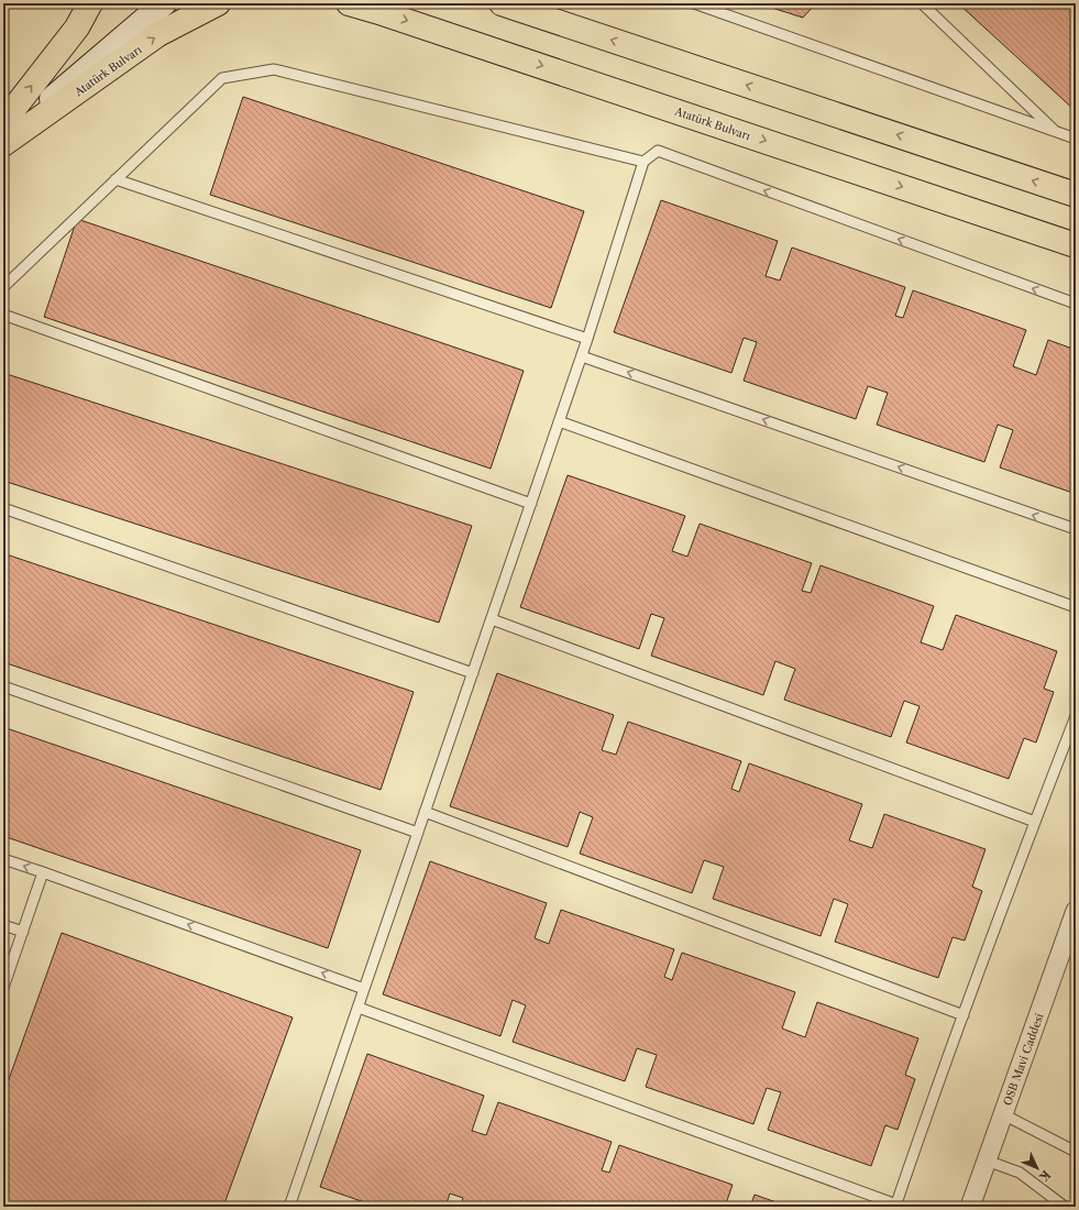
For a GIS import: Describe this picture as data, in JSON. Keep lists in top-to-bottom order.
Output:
{
  "streets": {
    "main road": ["Atatürk Bulvarı"],
    "street": ["OSB Mavi Caddesi"]
  },
  "one_way": ["Atatürk Bulvarı"],
  "north": "bottom right"
}
